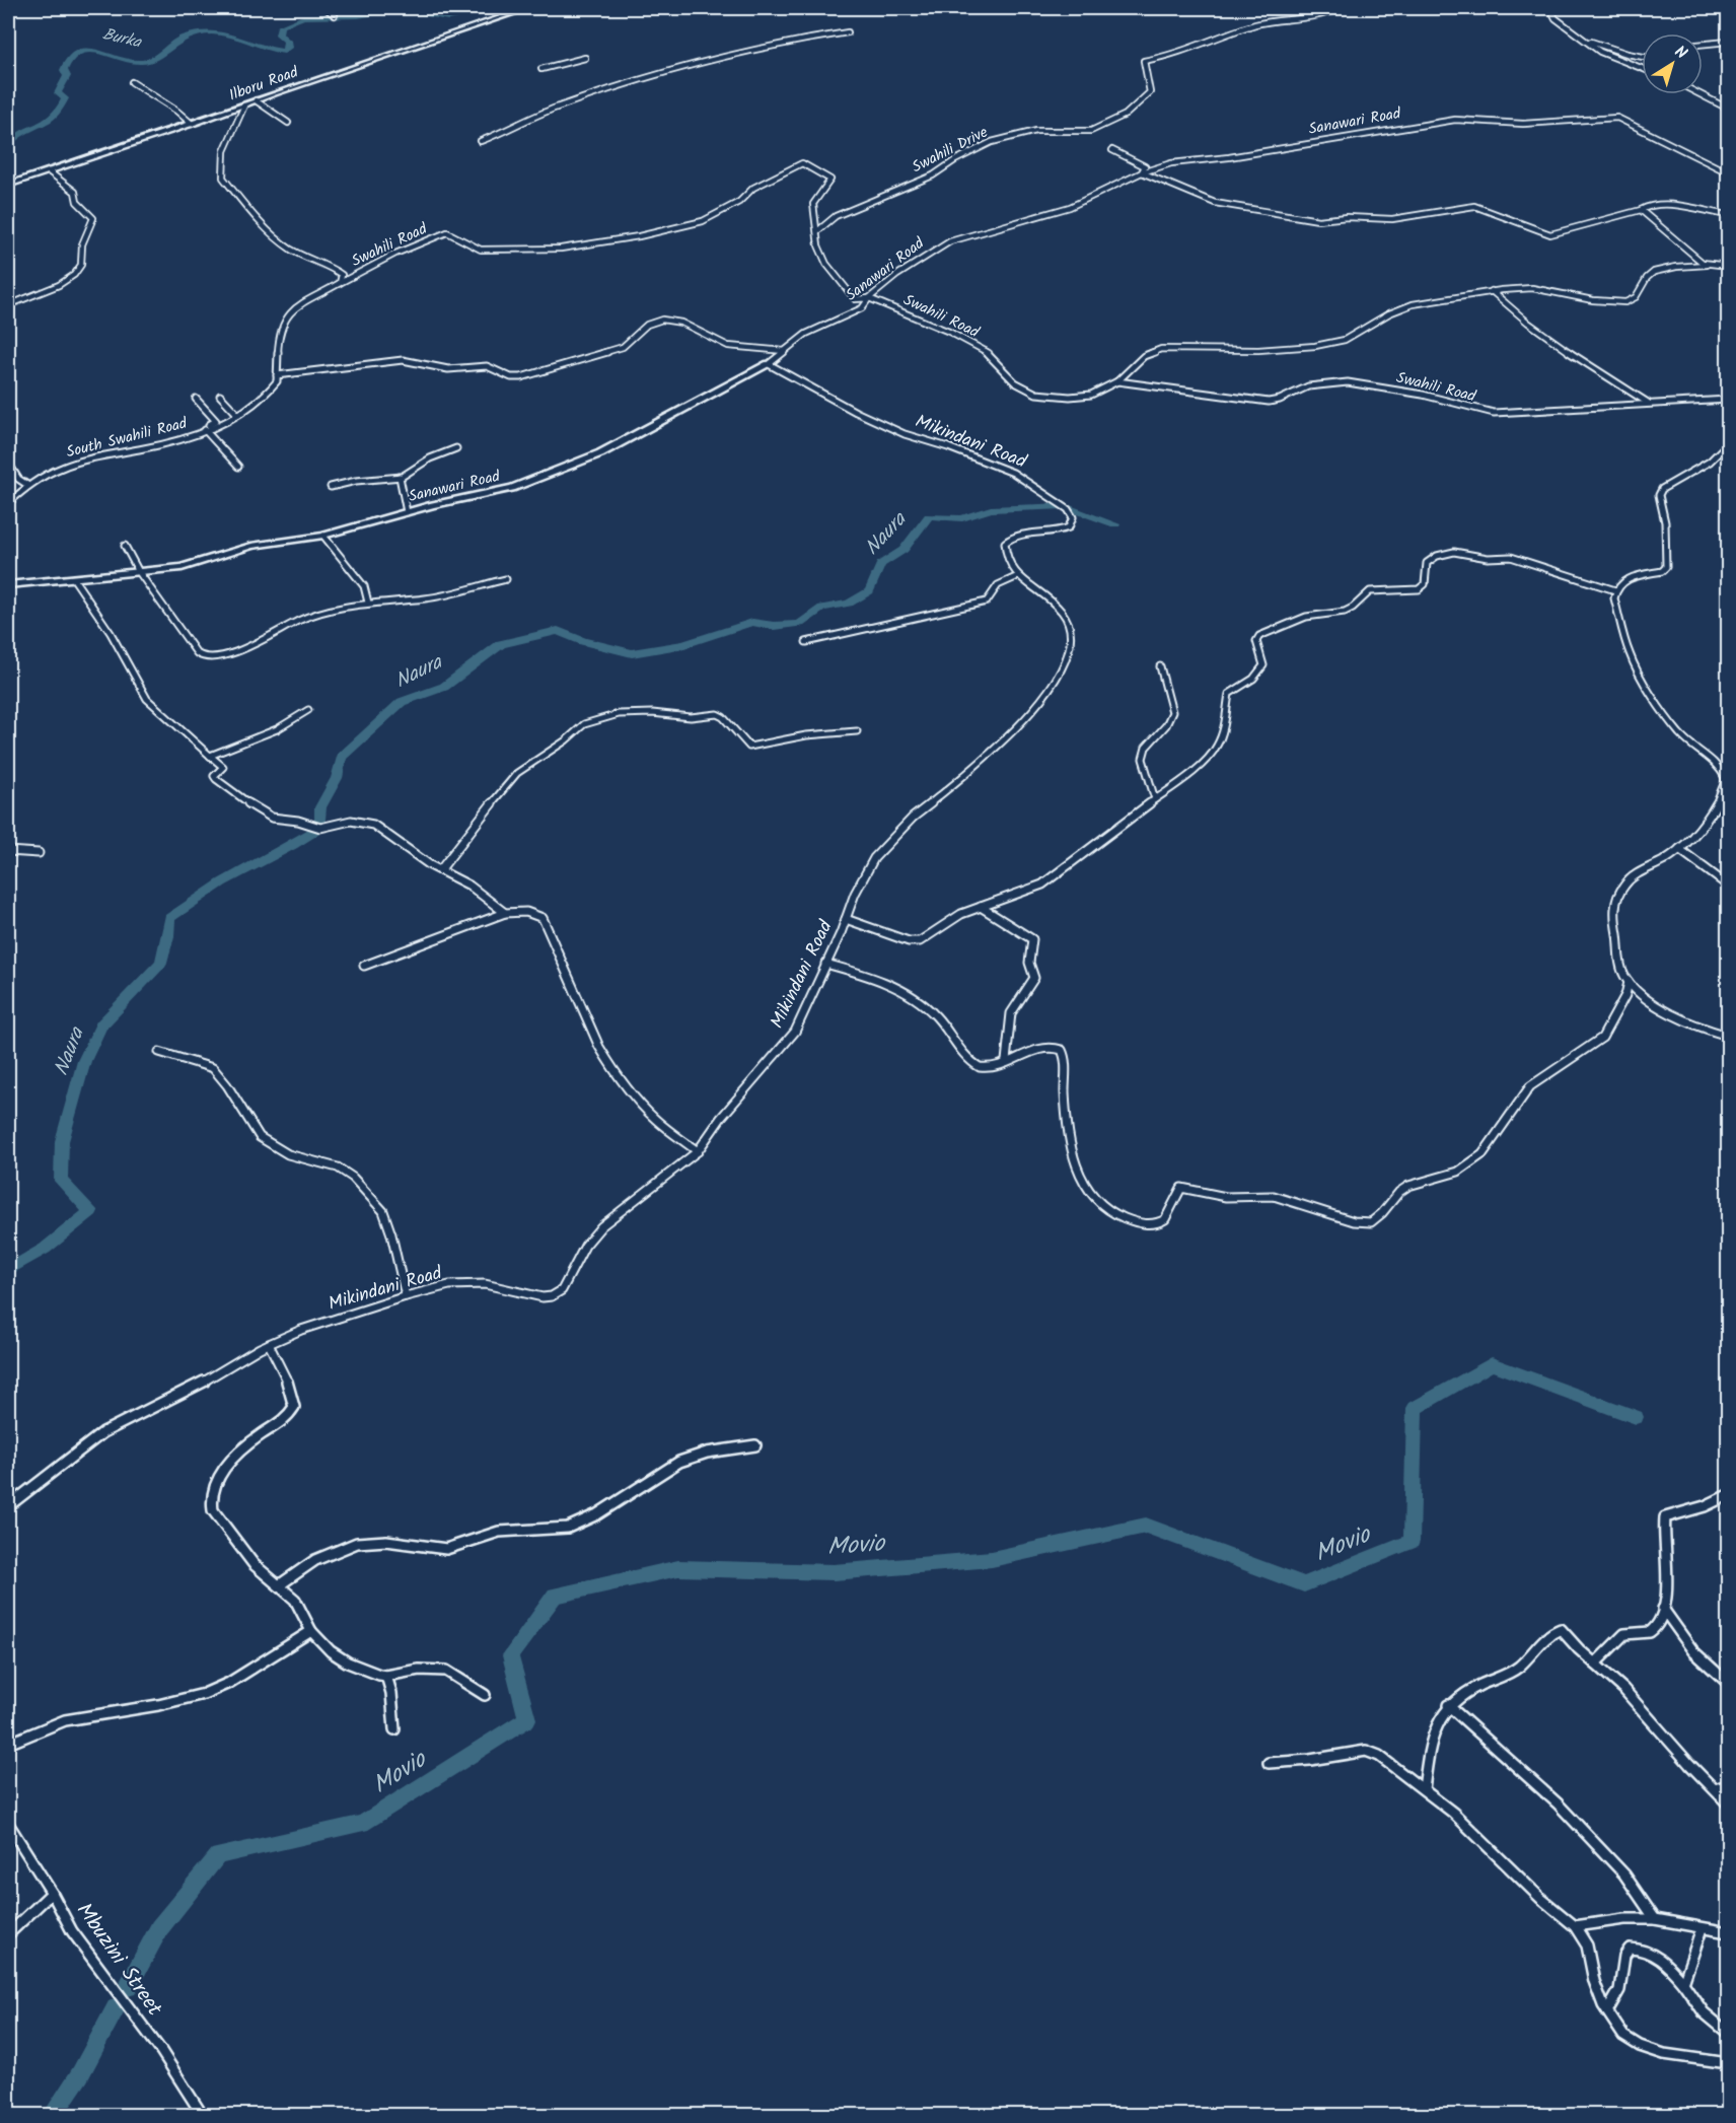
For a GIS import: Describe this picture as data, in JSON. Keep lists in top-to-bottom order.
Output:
{
  "streets": {
    "street": [
      "Ilboru Road",
      "Sanawari Road",
      "Swahili Drive",
      "Swahili Road",
      "South Swahili Road",
      "Mikindani Road",
      "Mbuzini Street"
    ]
  },
  "crossings": [
    ["Sanawari Road", "Swahili Road"],
    ["Sanawari Road", "Mikindani Road"],
    ["Swahili Drive", "Swahili Road"]
  ],
  "water": ["Burka", "Naura", "Movio"],
  "north": "top right"
}
